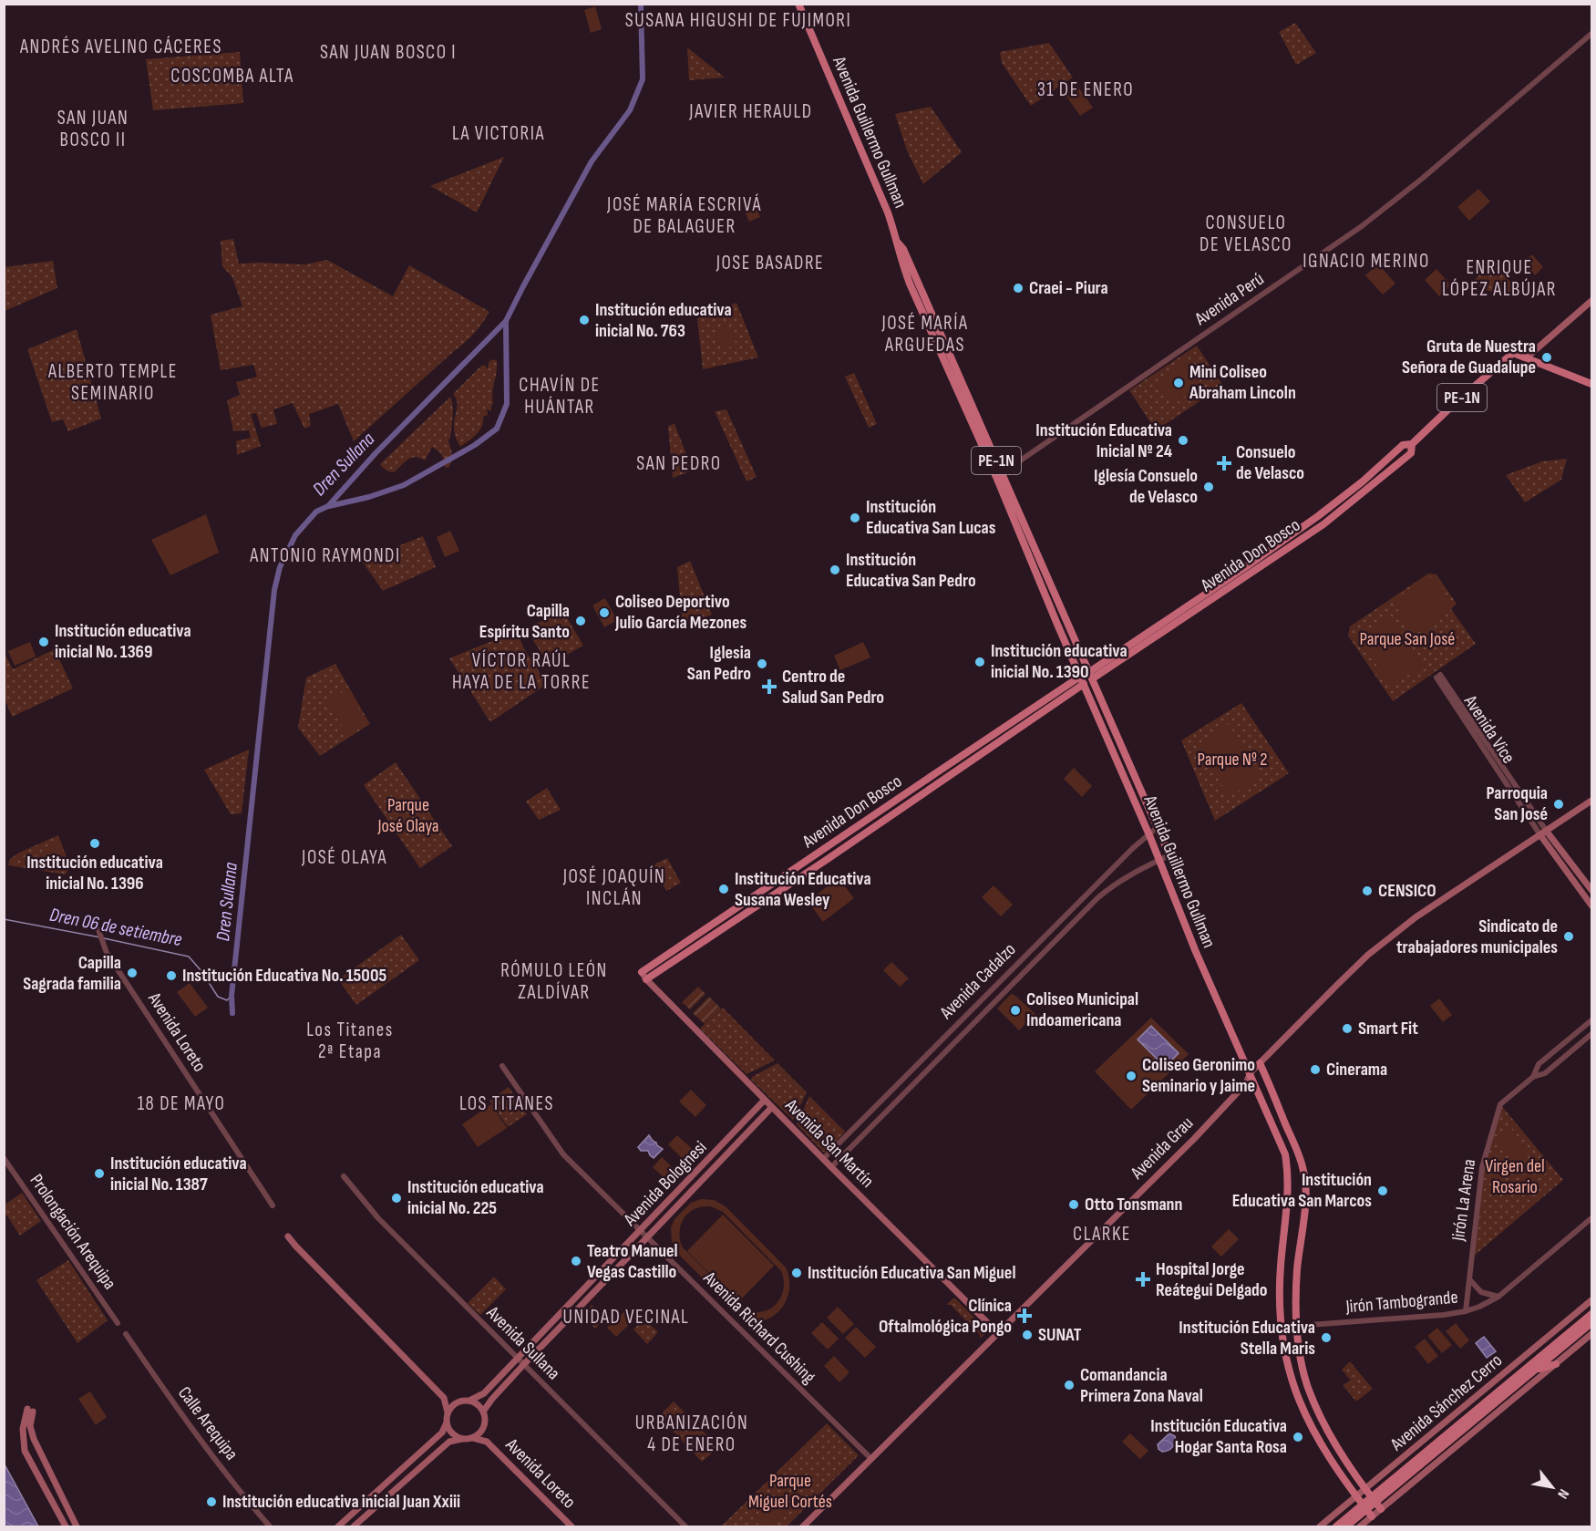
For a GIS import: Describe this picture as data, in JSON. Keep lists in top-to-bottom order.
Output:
{
  "streets": {
    "main road": [
      "Avenida Guillermo Gullman",
      "PE-1N",
      "Avenida Don Bosco",
      "Avenida Vice",
      "Avenida Loreto",
      "Avenida San Martín",
      "Avenida Grau",
      "Avenida Bolognesi",
      "Avenida Sánchez Cerro"
    ],
    "street": [
      "Avenida Perú",
      "Avenida Cadalzo",
      "Jirón La Arena",
      "Prolongación Arequipa",
      "Jirón Tambogrande",
      "Avenida Richard Cushing",
      "Avenida Sullana",
      "Calle Arequipa"
    ]
  },
  "crossings": [
    ["Avenida Guillermo Gullman", "Avenida Perú"],
    ["Avenida Guillermo Gullman", "Avenida Don Bosco"],
    ["Avenida Guillermo Gullman", "Avenida Cadalzo"],
    ["Avenida Guillermo Gullman", "Avenida Grau"],
    ["Avenida Guillermo Gullman", "Jirón Tambogrande"],
    ["Avenida Guillermo Gullman", "Avenida Sánchez Cerro"],
    ["PE-1N", "Avenida Don Bosco"],
    ["Avenida Don Bosco", "Avenida San Martín"],
    ["Avenida Vice", "Avenida Grau"],
    ["Avenida Cadalzo", "Avenida San Martín"],
    ["Avenida Loreto", "Avenida Bolognesi"],
    ["Avenida San Martín", "Avenida Grau"],
    ["Avenida San Martín", "Avenida Bolognesi"],
    ["Avenida Grau", "Avenida Richard Cushing"],
    ["Avenida Bolognesi", "Avenida Richard Cushing"],
    ["Avenida Bolognesi", "Avenida Sullana"],
    ["Jirón La Arena", "Jirón Tambogrande"]
  ],
  "districts": [
    "SUSANA HIGUSHI DE FUJIMORI",
    "ANDRÉS AVELINO CÁCERES",
    "SAN JUAN BOSCO I",
    "COSCOMBA ALTA",
    "31 DE ENERO",
    "JAVIER HERAULD",
    "SAN JUAN BOSCO II",
    "LA VICTORIA",
    "JOSÉ MARÍA ESCRIVÁ DE BALAGUER",
    "CONSUELO DE VELASCO",
    "IGNACIO MERINO",
    "JOSE BASADRE",
    "ENRIQUE LÓPEZ ALBÚJAR",
    "JOSÉ MARÍA ARGUEDAS",
    "ALBERTO TEMPLE SEMINARIO",
    "CHAVÍN DE HUÁNTAR",
    "SAN PEDRO",
    "ANTONIO RAYMONDI",
    "VÍCTOR RAÚL HAYA DE LA TORRE",
    "JOSÉ OLAYA",
    "JOSÉ JOAQUÍN INCLÁN",
    "RÓMULO LEÓN ZALDÍVAR",
    "Los Titanes 2ª Etapa",
    "18 DE MAYO",
    "LOS TITANES",
    "CLARKE",
    "UNIDAD VECINAL",
    "URBANIZACIÓN 4 DE ENERO"
  ],
  "water": ["Dren Sullana", "Dren 06 de setiembre"],
  "parks": [
    "Parque San José",
    "Parque Nº 2",
    "Parque José Olaya",
    "Virgen del Rosario",
    "Parque Miguel Cortés"
  ],
  "places": {
    "other": [
      "Craei - Piura",
      "Institución educativa inicial No. 763",
      "Gruta de Nuestra Señora de Guadalupe",
      "Mini Coliseo Abraham Lincoln",
      "Institución Educativa Inicial Nº 24",
      "Iglesía Consuelo de Velasco",
      "Institución Educativa San Lucas",
      "Institución Educativa San Pedro",
      "Coliseo Deportivo Julio García Mezones",
      "Capilla Espíritu Santo",
      "Institución educativa inicial No. 1369",
      "Institución educativa inicial No. 1390",
      "Iglesia San Pedro",
      "Parroquia San José",
      "Institución educativa inicial No. 1396",
      "Institución Educativa Susana Wesley",
      "CENSICO",
      "Sindicato de trabajadores municipales",
      "Capilla Sagrada familia",
      "Institución Educativa No. 15005",
      "Coliseo Municipal Indoamericana",
      "Smart Fit",
      "Cinerama",
      "Coliseo Geronimo Seminario y Jaime",
      "Institución educativa inicial No. 1387",
      "Institución Educativa San Marcos",
      "Institución educativa inicial No. 225",
      "Otto Tonsmann",
      "Teatro Manuel Vegas Castillo",
      "Institución Educativa San Miguel",
      "SUNAT",
      "Institución Educativa Stella Maris",
      "Comandancia Primera Zona Naval",
      "Institución Educativa Hogar Santa Rosa",
      "Institución educativa inicial Juan Xxiii"
    ],
    "health": [
      "Consuelo de Velasco",
      "Centro de Salud San Pedro",
      "Hospital Jorge Reátegui Delgado",
      "Clínica Oftalmológica Pongo"
    ]
  },
  "north": "bottom right"
}
